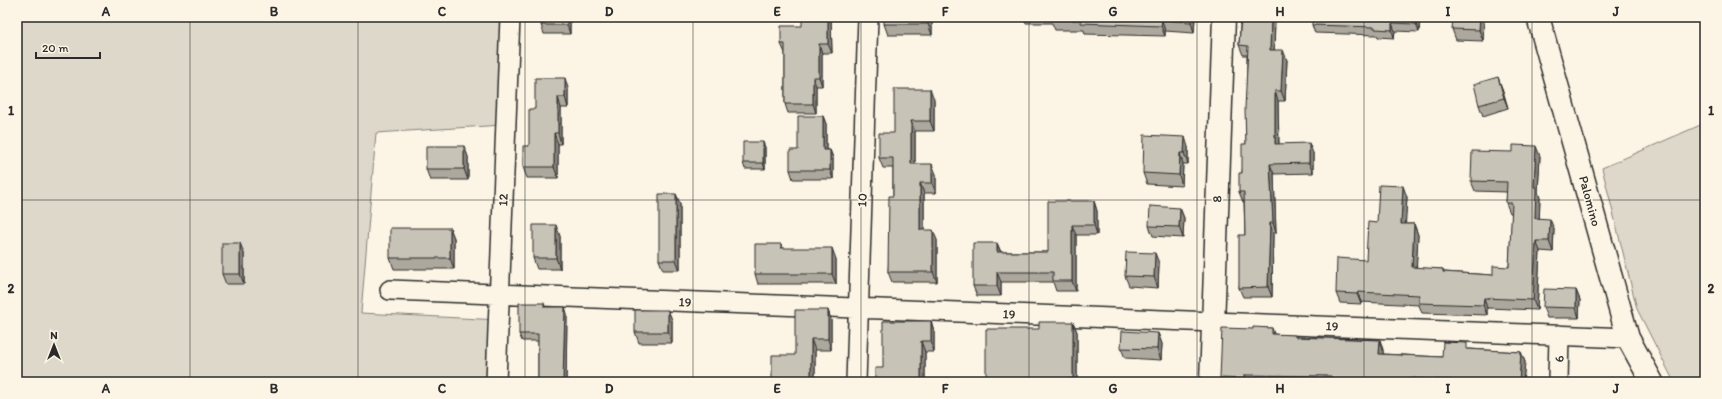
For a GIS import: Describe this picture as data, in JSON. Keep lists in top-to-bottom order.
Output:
{
  "streets": {
    "street": [
      "8",
      "12",
      "10",
      "Palomino",
      "19",
      "6"
    ]
  },
  "crossings": [
    ["8", "19"],
    ["12", "19"],
    ["10", "19"],
    ["Palomino", "19"],
    ["19", "6"]
  ],
  "scale_bar": "20 m",
  "north": "top",
  "grid": {
    "columns": [
      "A",
      "B",
      "C",
      "D",
      "E",
      "F",
      "G",
      "H",
      "I",
      "J"
    ],
    "rows": ["1", "2"]
  }
}
